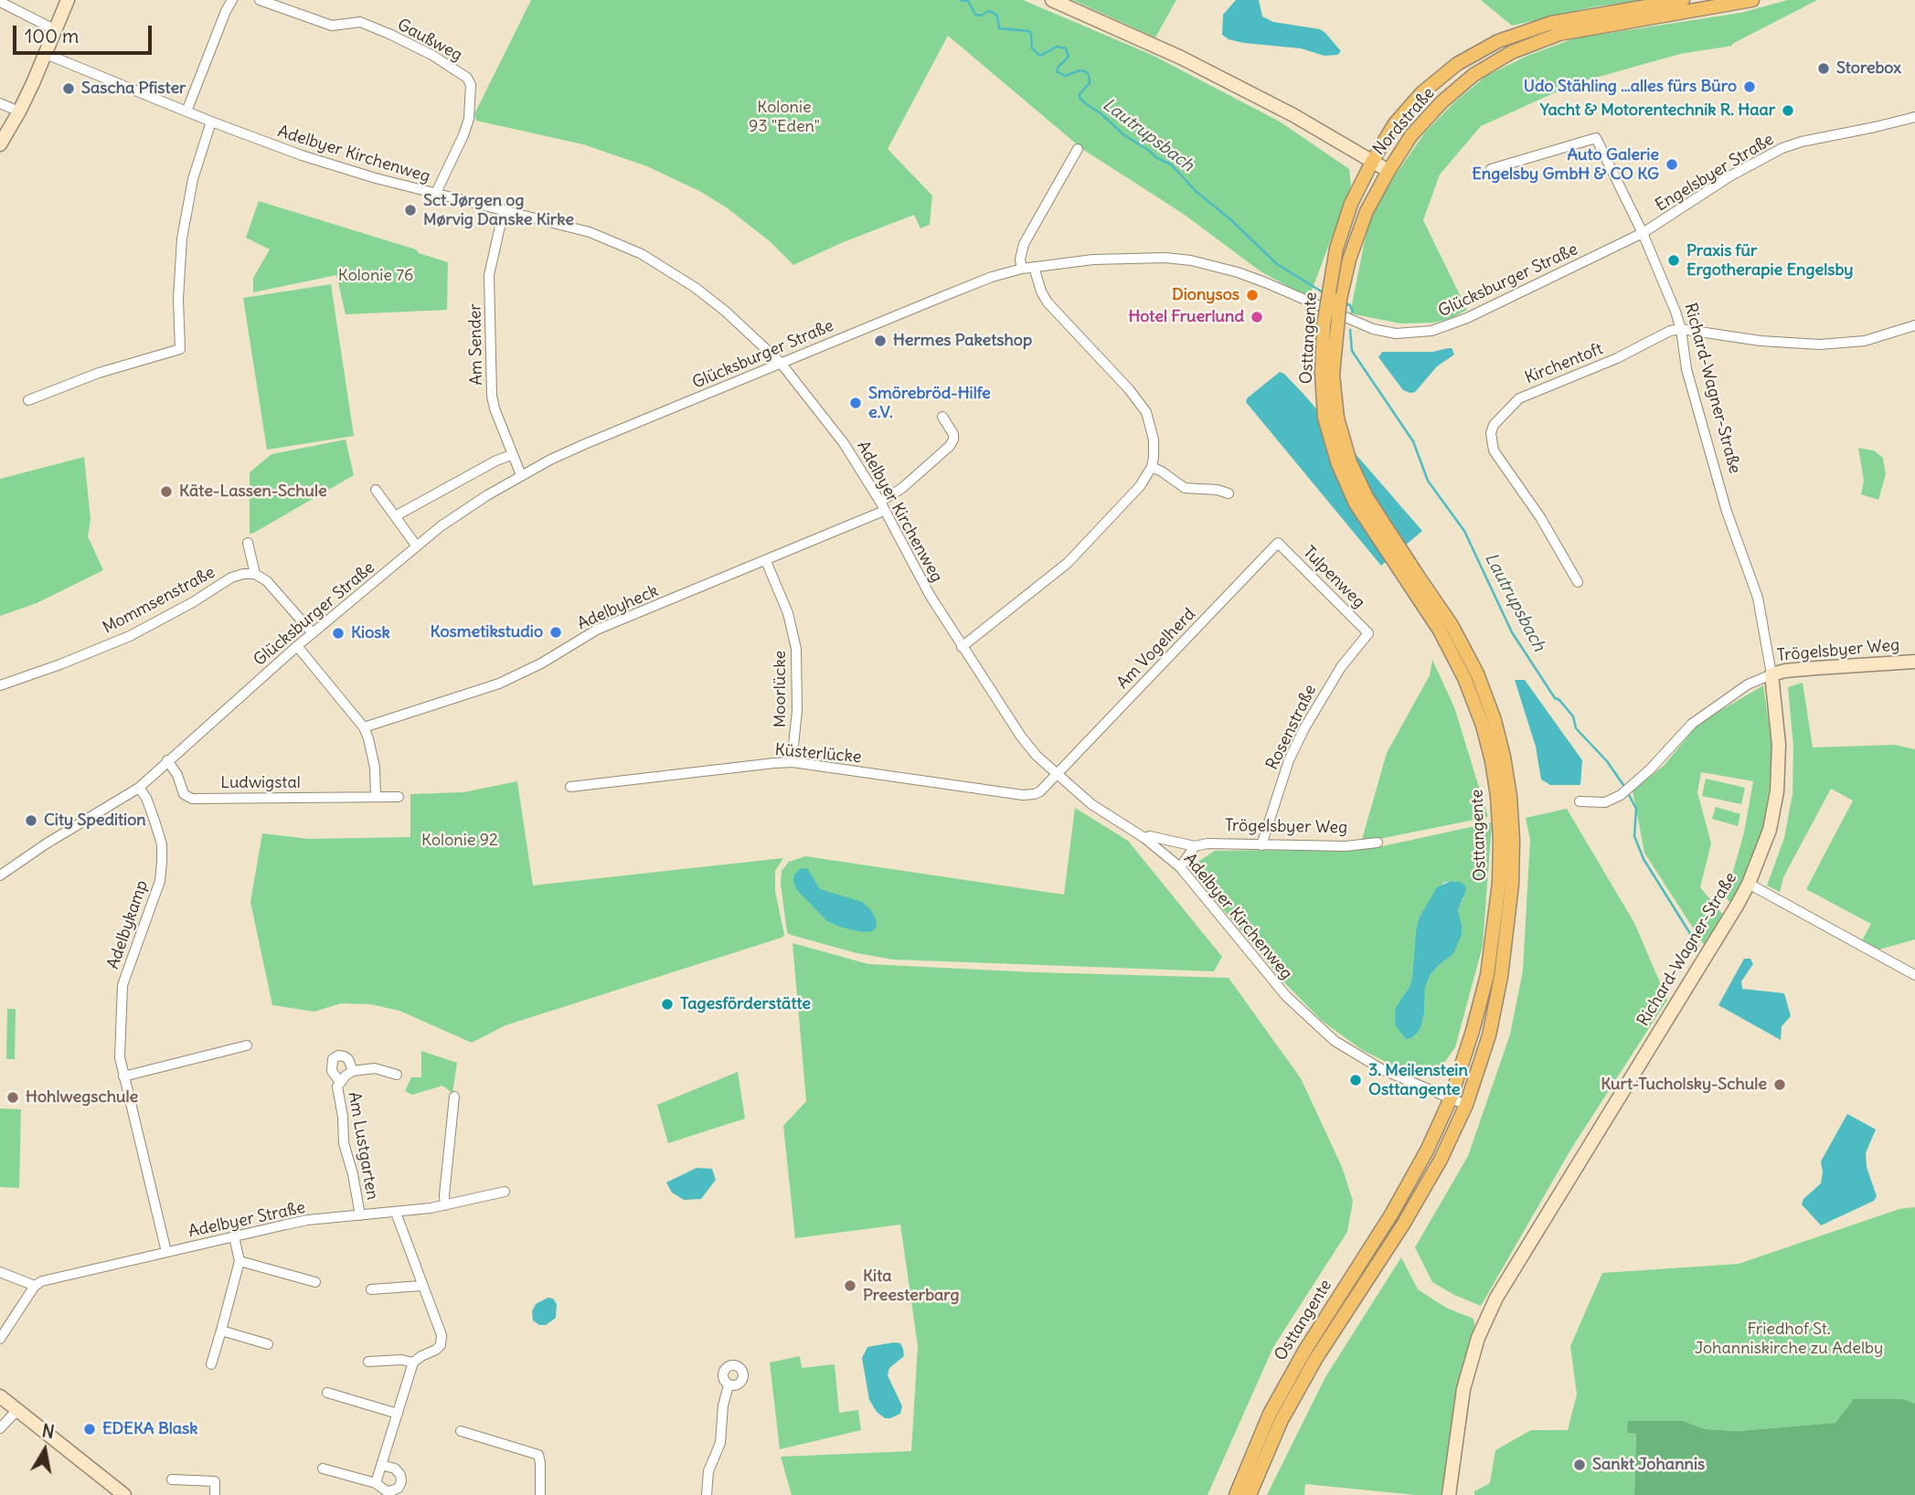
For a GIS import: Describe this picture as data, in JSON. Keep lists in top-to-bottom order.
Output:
{
  "streets": {
    "main road": ["Nordstraße", "Osttangente"],
    "street": [
      "Gaußweg",
      "Adelbyer Kirchenweg",
      "Engelsbyer Straße",
      "Glücksburger Straße",
      "Am Sender",
      "Kirchentoft",
      "Richard-Wagner-Straße",
      "Tulpenweg",
      "Mommsenstraße",
      "Adelbyheck",
      "Am Vogelherd",
      "Trögelsbyer Weg",
      "Moorlücke",
      "Rosenstraße",
      "Küsterlücke",
      "Ludwigstal",
      "Adelbykamp",
      "Am Lustgarten",
      "Adelbyer Straße"
    ]
  },
  "crossings": [
    ["Gaußweg", "Adelbyer Kirchenweg"],
    ["Nordstraße", "Osttangente"],
    ["Adelbyer Kirchenweg", "Glücksburger Straße"],
    ["Adelbyer Kirchenweg", "Osttangente"],
    ["Adelbyer Kirchenweg", "Am Sender"],
    ["Adelbyer Kirchenweg", "Adelbyheck"],
    ["Adelbyer Kirchenweg", "Am Vogelherd"],
    ["Adelbyer Kirchenweg", "Trögelsbyer Weg"],
    ["Adelbyer Kirchenweg", "Küsterlücke"],
    ["Engelsbyer Straße", "Glücksburger Straße"],
    ["Engelsbyer Straße", "Richard-Wagner-Straße"],
    ["Glücksburger Straße", "Am Sender"],
    ["Glücksburger Straße", "Richard-Wagner-Straße"],
    ["Glücksburger Straße", "Ludwigstal"],
    ["Glücksburger Straße", "Adelbykamp"],
    ["Kirchentoft", "Richard-Wagner-Straße"],
    ["Richard-Wagner-Straße", "Trögelsbyer Weg"],
    ["Tulpenweg", "Am Vogelherd"],
    ["Tulpenweg", "Rosenstraße"],
    ["Adelbyheck", "Moorlücke"],
    ["Am Vogelherd", "Küsterlücke"],
    ["Trögelsbyer Weg", "Rosenstraße"],
    ["Adelbykamp", "Adelbyer Straße"],
    ["Am Lustgarten", "Adelbyer Straße"]
  ],
  "water": ["Lautrupsbach"],
  "parks": [
    "Kolonie 93 \"Eden\"",
    "Kolonie 76",
    "Kolonie 92",
    "Friedhof St. Johanniskirche zu Adelby"
  ],
  "places": [
    "Storebox",
    "Udo Stähling …alles fürs Büro",
    "Sascha Pfister",
    "Yacht & Motorentechnik R. Haar",
    "Auto Galerie Engelsby GmbH & CO KG",
    "Sct Jørgen og Mørvig Danske Kirke",
    "Praxis für Ergotherapie Engelsby",
    "Dionysos",
    "Hotel Fruerlund",
    "Hermes Paketshop",
    "Smörebröd-Hilfe e.V.",
    "Käte-Lassen-Schule",
    "Kosmetikstudio",
    "Kiosk",
    "City Spedition",
    "Tagesförderstätte",
    "3. Meilenstein Osttangente",
    "Kurt-Tucholsky-Schule",
    "Hohlwegschule",
    "Kita Preesterbarg",
    "EDEKA Blask",
    "Sankt Johannis"
  ],
  "scale_bar": "100 m",
  "north": "top"
}
